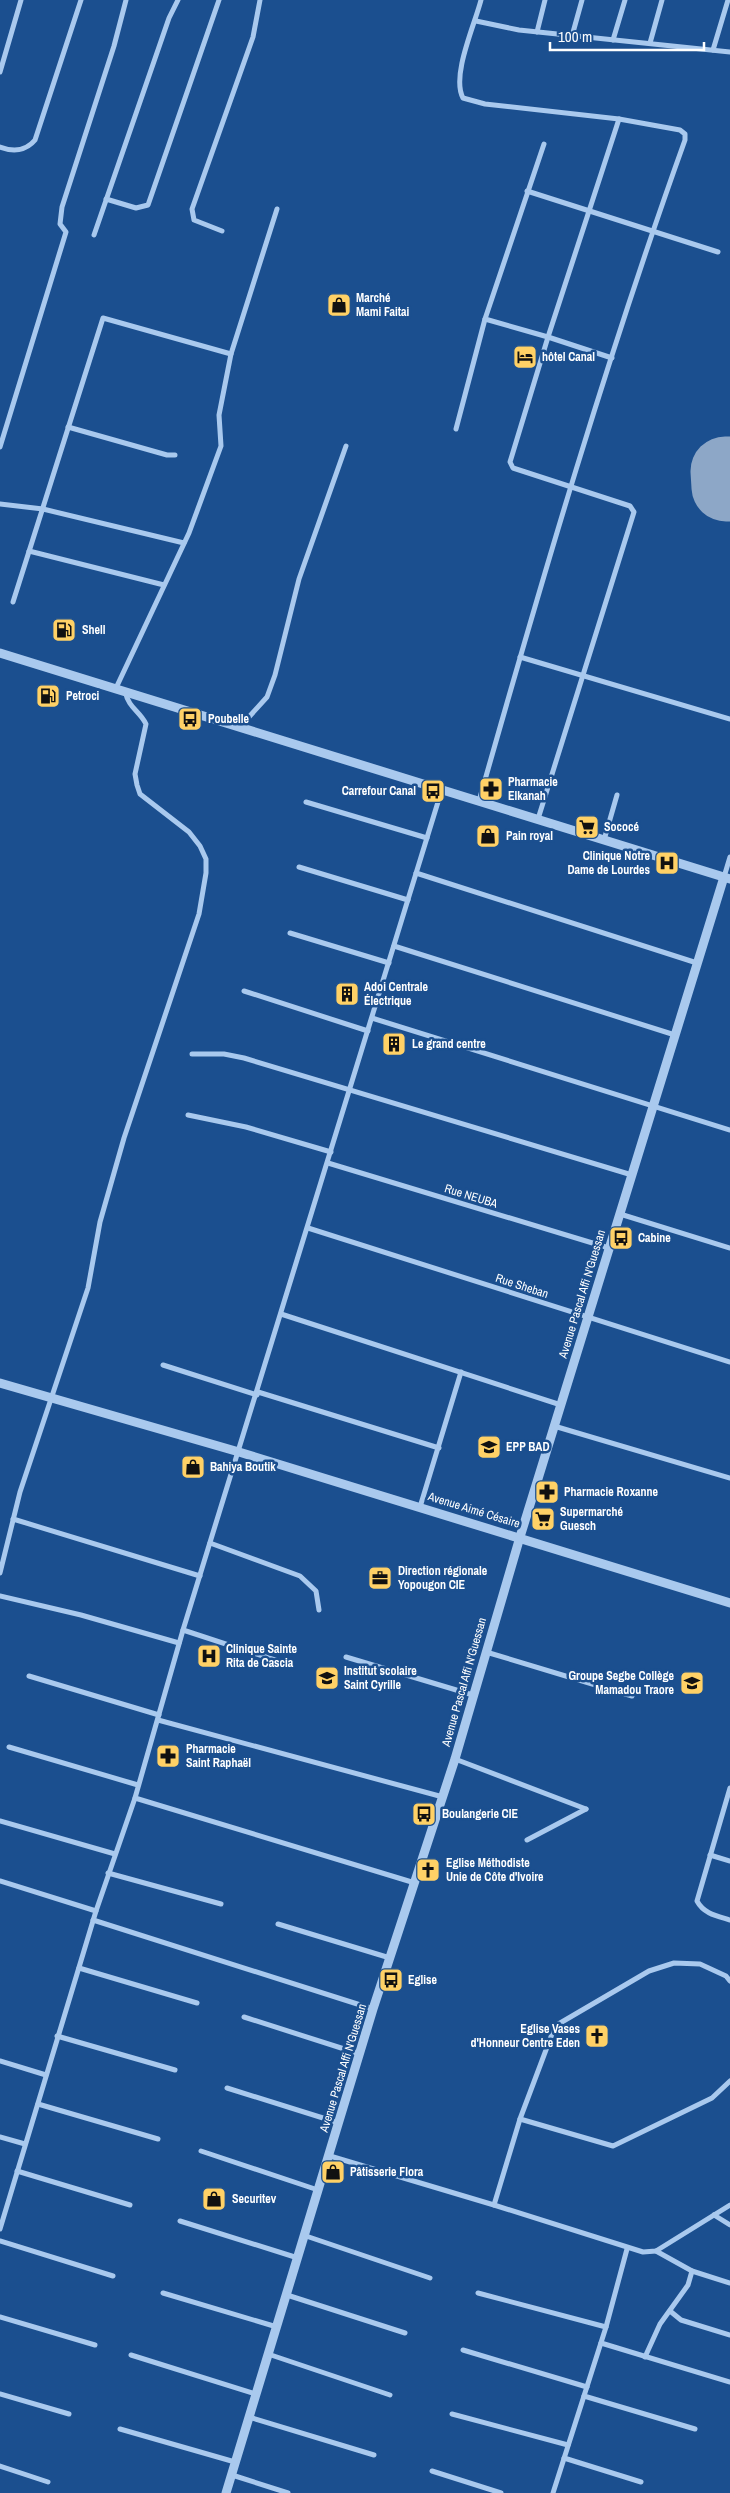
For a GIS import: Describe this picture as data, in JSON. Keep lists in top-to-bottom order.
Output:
{
  "streets": {
    "street": [
      "Rue NEUBA",
      "Rue Sheban",
      "Avenue Pascal Affi N'Guessan",
      "Avenue Aimé Césaire"
    ]
  },
  "crossings": [
    ["Rue NEUBA", "Avenue Pascal Affi N'Guessan"],
    ["Rue Sheban", "Avenue Pascal Affi N'Guessan"],
    ["Avenue Pascal Affi N'Guessan", "Avenue Aimé Césaire"]
  ],
  "places": {
    "shop": [
      "Marché Mami Faitai",
      "Pain royal",
      "Bahiya Boutik",
      "Pâtisserie Flora",
      "Securitev"
    ],
    "hotel": ["hôtel Canal"],
    "fuel station": ["Shell", "Petroci"],
    "bus stop": [
      "Poubelle",
      "Carrefour Canal",
      "Cabine",
      "Boulangerie CIE",
      "Eglise"
    ],
    "pharmacy": ["Pharmacie Elkanah", "Pharmacie Roxanne", "Pharmacie Saint Raphaël"],
    "supermarket": ["Sococé", "Supermarché Guesch"],
    "hospital": ["Clinique Notre Dame de Lourdes", "Clinique Sainte Rita de Cascia"],
    "building": ["Adoi Centrale Électrique", "Le grand centre"],
    "school or university": ["EPP BAD", "Institut scolaire Saint Cyrille", "Groupe Segbe Collège Mamadou Traore"],
    "office": ["Direction régionale Yopougon CIE"],
    "church": ["Eglise Méthodiste Unie de Côte d'Ivoire", "Eglise Vases d'Honneur Centre Eden"]
  },
  "scale_bar": "100 m"
}
